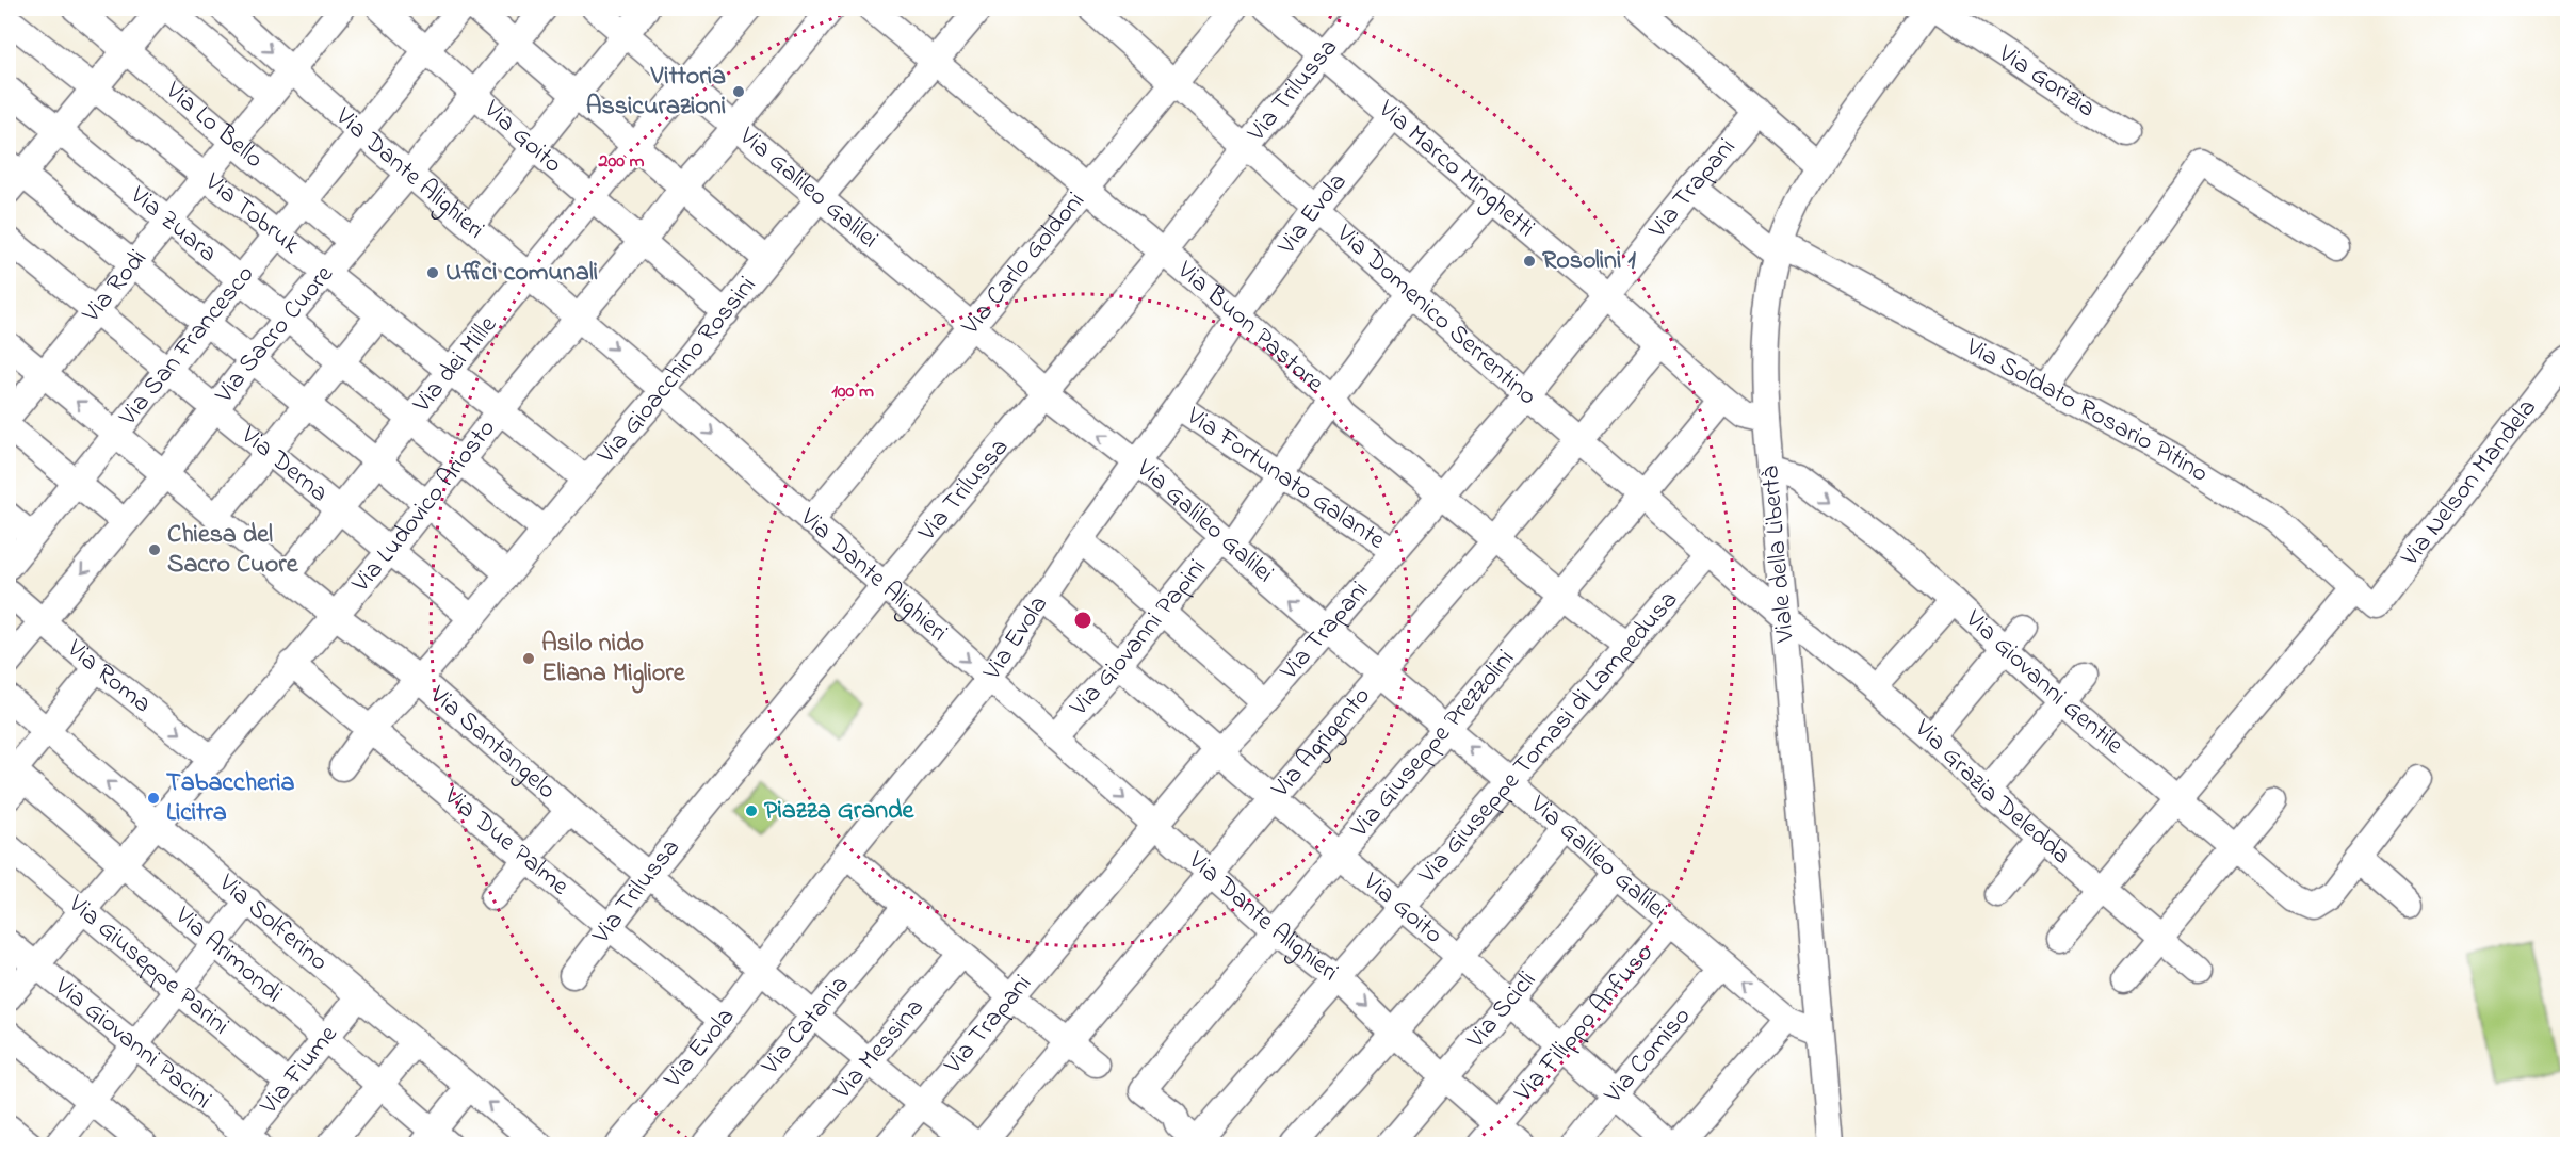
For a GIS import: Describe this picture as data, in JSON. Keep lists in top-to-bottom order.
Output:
{
  "streets": {
    "street": [
      "Via Gorizia",
      "Via Trilussa",
      "Via Lo Bello",
      "Via Goito",
      "Via Marco Minghetti",
      "Via Dante Alighieri",
      "Via Galileo Galilei",
      "Via Trapani",
      "Via Tobruk",
      "Via Evola",
      "Via Zuara",
      "Via Carlo Goldoni",
      "Via Rodi",
      "Via Domenico Serrentino",
      "Via Buon Pastore",
      "Via Sacro Cuore",
      "Via San Francesco",
      "Via dei Mille",
      "Via Gioacchino Rossini",
      "Via Soldato Rosario Pitino",
      "Via Derna",
      "Via Fortunato Galante",
      "Via Nelson Mandela",
      "Via Ludovico Ariosto",
      "Viale della Libertà",
      "Via Giovanni Papini",
      "Via Roma",
      "Via Giovanni Gentile",
      "Via Giuseppe Tomasi di Lampedusa",
      "Via Santangelo",
      "Via Agrigento",
      "Via Giuseppe Prezzolini",
      "Via Grazia Deledda",
      "Via Due Palme",
      "Via Solferino",
      "Via Arimondi",
      "Via Giuseppe Parini",
      "Via Scicli",
      "Via Filippo Anfuso",
      "Via Catania",
      "Via Giovanni Pacini",
      "Via Messina",
      "Via Comiso",
      "Via Fiume"
    ]
  },
  "crossings": [
    ["Via Trilussa", "Via Marco Minghetti"],
    ["Via Trilussa", "Via Dante Alighieri"],
    ["Via Trilussa", "Via Galileo Galilei"],
    ["Via Trilussa", "Via Domenico Serrentino"],
    ["Via Trilussa", "Via Buon Pastore"],
    ["Via Trilussa", "Via Santangelo"],
    ["Via Trilussa", "Via Due Palme"],
    ["Via Lo Bello", "Via Rodi"],
    ["Via Lo Bello", "Via Sacro Cuore"],
    ["Via Lo Bello", "Via San Francesco"],
    ["Via Goito", "Via Trapani"],
    ["Via Goito", "Via Evola"],
    ["Via Goito", "Via Sacro Cuore"],
    ["Via Goito", "Via San Francesco"],
    ["Via Goito", "Via dei Mille"],
    ["Via Goito", "Via Gioacchino Rossini"],
    ["Via Goito", "Via Ludovico Ariosto"],
    ["Via Goito", "Via Giovanni Papini"],
    ["Via Goito", "Via Giuseppe Tomasi di Lampedusa"],
    ["Via Goito", "Via Agrigento"],
    ["Via Goito", "Via Giuseppe Prezzolini"],
    ["Via Goito", "Via Scicli"],
    ["Via Goito", "Via Filippo Anfuso"],
    ["Via Goito", "Via Comiso"],
    ["Via Marco Minghetti", "Via Trapani"],
    ["Via Marco Minghetti", "Via Evola"],
    ["Via Marco Minghetti", "Viale della Libertà"],
    ["Via Marco Minghetti", "Via Giovanni Papini"],
    ["Via Marco Minghetti", "Via Agrigento"],
    ["Via Marco Minghetti", "Via Giuseppe Prezzolini"],
    ["Via Dante Alighieri", "Via Trapani"],
    ["Via Dante Alighieri", "Via Evola"],
    ["Via Dante Alighieri", "Via Carlo Goldoni"],
    ["Via Dante Alighieri", "Via Rodi"],
    ["Via Dante Alighieri", "Via Sacro Cuore"],
    ["Via Dante Alighieri", "Via San Francesco"],
    ["Via Dante Alighieri", "Via dei Mille"],
    ["Via Dante Alighieri", "Via Gioacchino Rossini"],
    ["Via Dante Alighieri", "Via Ludovico Ariosto"],
    ["Via Dante Alighieri", "Via Giovanni Papini"],
    ["Via Dante Alighieri", "Via Giuseppe Tomasi di Lampedusa"],
    ["Via Dante Alighieri", "Via Agrigento"],
    ["Via Dante Alighieri", "Via Giuseppe Prezzolini"],
    ["Via Dante Alighieri", "Via Scicli"],
    ["Via Dante Alighieri", "Via Filippo Anfuso"],
    ["Via Galileo Galilei", "Via Trapani"],
    ["Via Galileo Galilei", "Via Evola"],
    ["Via Galileo Galilei", "Via Carlo Goldoni"],
    ["Via Galileo Galilei", "Via dei Mille"],
    ["Via Galileo Galilei", "Via Gioacchino Rossini"],
    ["Via Galileo Galilei", "Via Ludovico Ariosto"],
    ["Via Galileo Galilei", "Viale della Libertà"],
    ["Via Galileo Galilei", "Via Giovanni Papini"],
    ["Via Galileo Galilei", "Via Giuseppe Tomasi di Lampedusa"],
    ["Via Galileo Galilei", "Via Agrigento"],
    ["Via Galileo Galilei", "Via Giuseppe Prezzolini"],
    ["Via Galileo Galilei", "Via Scicli"],
    ["Via Galileo Galilei", "Via Filippo Anfuso"],
    ["Via Galileo Galilei", "Via Comiso"],
    ["Via Trapani", "Via Domenico Serrentino"],
    ["Via Trapani", "Via Buon Pastore"],
    ["Via Trapani", "Via Soldato Rosario Pitino"],
    ["Via Trapani", "Via Fortunato Galante"],
    ["Via Trapani", "Via Santangelo"],
    ["Via Tobruk", "Via Rodi"],
    ["Via Tobruk", "Via Sacro Cuore"],
    ["Via Tobruk", "Via San Francesco"],
    ["Via Tobruk", "Via dei Mille"],
    ["Via Tobruk", "Via Gioacchino Rossini"],
    ["Via Tobruk", "Via Ludovico Ariosto"],
    ["Via Evola", "Via Domenico Serrentino"],
    ["Via Evola", "Via Buon Pastore"],
    ["Via Evola", "Via Fortunato Galante"],
    ["Via Evola", "Via Santangelo"],
    ["Via Evola", "Via Due Palme"],
    ["Via Zuara", "Via Rodi"],
    ["Via Zuara", "Via Sacro Cuore"],
    ["Via Zuara", "Via San Francesco"],
    ["Via Zuara", "Via dei Mille"],
    ["Via Zuara", "Via Gioacchino Rossini"],
    ["Via Zuara", "Via Ludovico Ariosto"],
    ["Via Carlo Goldoni", "Via Domenico Serrentino"],
    ["Via Carlo Goldoni", "Via Buon Pastore"],
    ["Via Rodi", "Via Derna"],
    ["Via Rodi", "Via Santangelo"],
    ["Via Domenico Serrentino", "Viale della Libertà"],
    ["Via Domenico Serrentino", "Via Giovanni Papini"],
    ["Via Domenico Serrentino", "Via Giuseppe Tomasi di Lampedusa"],
    ["Via Domenico Serrentino", "Via Agrigento"],
    ["Via Domenico Serrentino", "Via Giuseppe Prezzolini"],
    ["Via Domenico Serrentino", "Via Grazia Deledda"],
    ["Via Buon Pastore", "Via Gioacchino Rossini"],
    ["Via Buon Pastore", "Via Giovanni Papini"],
    ["Via Buon Pastore", "Via Giuseppe Tomasi di Lampedusa"],
    ["Via Buon Pastore", "Via Agrigento"],
    ["Via Buon Pastore", "Via Giuseppe Prezzolini"],
    ["Via Sacro Cuore", "Via Derna"],
    ["Via Sacro Cuore", "Via Roma"],
    ["Via Sacro Cuore", "Via Santangelo"],
    ["Via San Francesco", "Via Derna"],
    ["Via San Francesco", "Via Santangelo"],
    ["Via dei Mille", "Via Derna"],
    ["Via dei Mille", "Via Santangelo"],
    ["Via Gioacchino Rossini", "Via Derna"],
    ["Via Gioacchino Rossini", "Via Santangelo"],
    ["Via Gioacchino Rossini", "Via Due Palme"],
    ["Via Soldato Rosario Pitino", "Via Nelson Mandela"],
    ["Via Soldato Rosario Pitino", "Viale della Libertà"],
    ["Via Derna", "Via Ludovico Ariosto"],
    ["Via Fortunato Galante", "Via Giovanni Papini"],
    ["Via Nelson Mandela", "Via Giovanni Gentile"],
    ["Via Nelson Mandela", "Via Grazia Deledda"],
    ["Via Ludovico Ariosto", "Via Roma"],
    ["Via Ludovico Ariosto", "Via Santangelo"],
    ["Via Ludovico Ariosto", "Via Due Palme"],
    ["Via Ludovico Ariosto", "Via Solferino"],
    ["Via Ludovico Ariosto", "Via Arimondi"],
    ["Via Ludovico Ariosto", "Via Giuseppe Parini"],
    ["Via Ludovico Ariosto", "Via Giovanni Pacini"],
    ["Viale della Libertà", "Via Giovanni Gentile"],
    ["Viale della Libertà", "Via Grazia Deledda"],
    ["Via Giuseppe Tomasi di Lampedusa", "Via Giuseppe Prezzolini"],
    ["Via Santangelo", "Via Catania"],
    ["Via Santangelo", "Via Messina"],
    ["Via Solferino", "Via Fiume"],
    ["Via Arimondi", "Via Fiume"],
    ["Via Giuseppe Parini", "Via Fiume"],
    ["Via Giovanni Pacini", "Via Fiume"]
  ],
  "one_way": ["Via Roma"],
  "places": [
    "Vittoria Assicurazioni",
    "Rosolini 1",
    "Uffici comunali",
    "Chiesa del Sacro Cuore",
    "Asilo nido Eliana Migliore",
    "Tabaccheria Licitra",
    "Piazza Grande"
  ],
  "rings": ["200 m", "100 m"]
}
